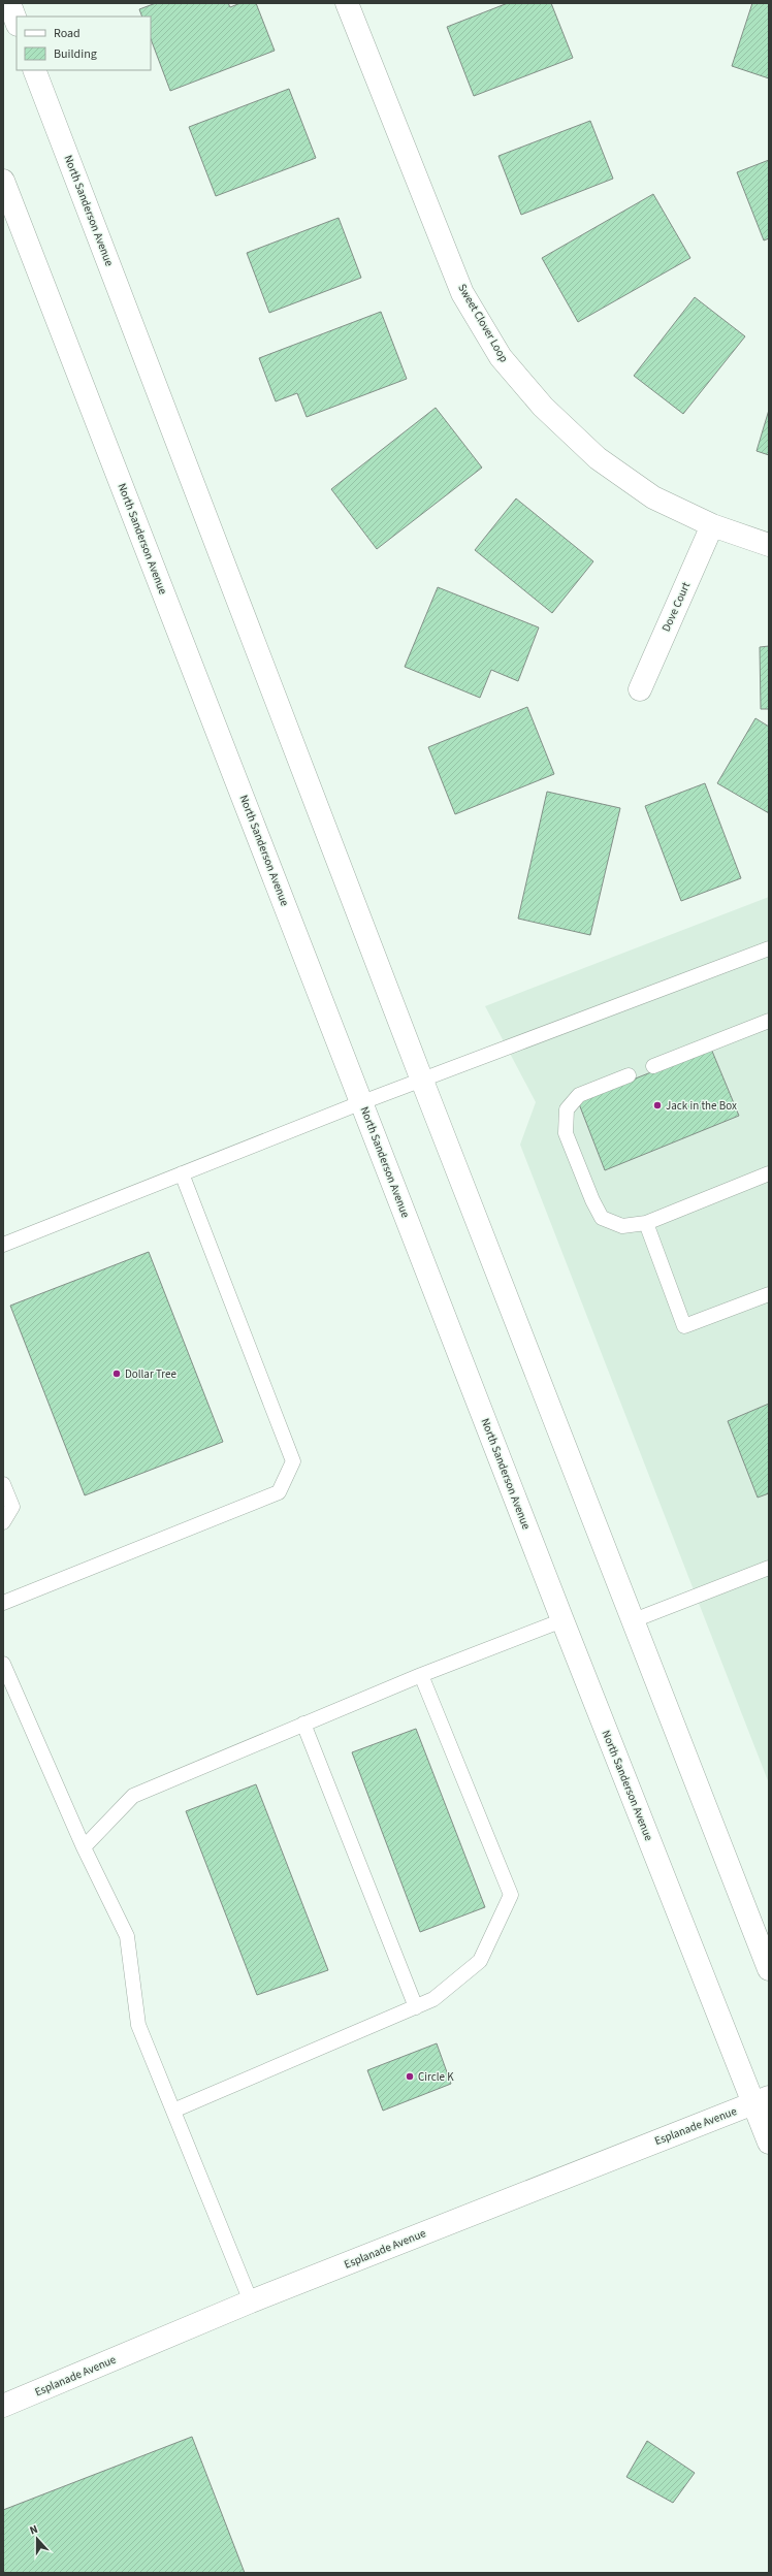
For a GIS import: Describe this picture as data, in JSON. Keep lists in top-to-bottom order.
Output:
{
  "streets": {
    "main road": [
      "North Sanderson Avenue",
      "Sweet Clover Loop",
      "Dove Court",
      "Esplanade Avenue"
    ]
  },
  "crossings": [
    ["North Sanderson Avenue", "Esplanade Avenue"],
    ["Sweet Clover Loop", "Dove Court"]
  ],
  "places": ["Jack in the Box", "Dollar Tree", "Circle K"],
  "legend": ["Road", "Building"],
  "north": "top"
}
